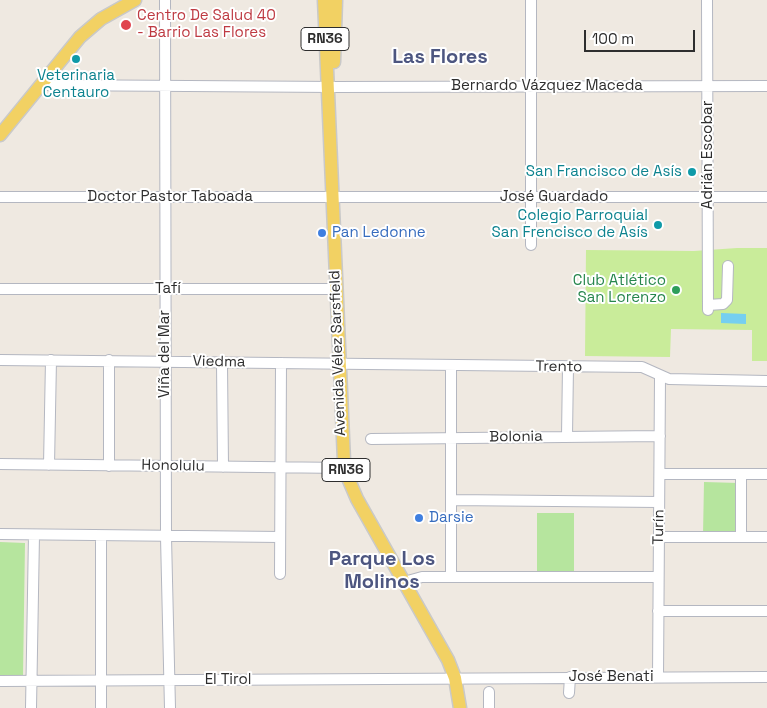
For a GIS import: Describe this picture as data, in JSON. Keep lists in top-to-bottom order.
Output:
{
  "streets": {
    "main road": ["RN36", "Avenida Vélez Sarsfield"],
    "street": [
      "Bernardo Vázquez Maceda",
      "Adrián Escobar",
      "Doctor Pastor Taboada",
      "José Guardado",
      "Tafí",
      "Viña del Mar",
      "Viedma",
      "Trento",
      "Bolonia",
      "Honolulu",
      "Turín",
      "José Benati",
      "El Tirol"
    ]
  },
  "crossings": [
    ["Bernardo Vázquez Maceda", "Adrián Escobar"],
    ["Bernardo Vázquez Maceda", "Avenida Vélez Sarsfield"],
    ["Bernardo Vázquez Maceda", "Viña del Mar"],
    ["Adrián Escobar", "José Guardado"],
    ["Doctor Pastor Taboada", "José Guardado"],
    ["Doctor Pastor Taboada", "Avenida Vélez Sarsfield"],
    ["Doctor Pastor Taboada", "Viña del Mar"],
    ["José Guardado", "Avenida Vélez Sarsfield"],
    ["Tafí", "Avenida Vélez Sarsfield"],
    ["Tafí", "Viña del Mar"],
    ["Avenida Vélez Sarsfield", "Viedma"],
    ["Avenida Vélez Sarsfield", "Trento"],
    ["Avenida Vélez Sarsfield", "Honolulu"],
    ["Avenida Vélez Sarsfield", "José Benati"],
    ["Avenida Vélez Sarsfield", "El Tirol"],
    ["Viña del Mar", "Viedma"],
    ["Viña del Mar", "Honolulu"],
    ["Viña del Mar", "El Tirol"],
    ["Viedma", "Trento"],
    ["Trento", "Turín"],
    ["Bolonia", "Turín"],
    ["Turín", "José Benati"],
    ["José Benati", "El Tirol"]
  ],
  "districts": ["Las Flores", "Parque Los Molinos"],
  "places": [
    "Centro De Salud 40 - Barrio Las Flores",
    "Veterinaria Centauro",
    "San Francisco de Asís",
    "Colegio Parroquial San Frencisco de Asís",
    "Pan Ledonne",
    "Club Atlético San Lorenzo",
    "Darsie"
  ],
  "scale_bar": "100 m"
}
